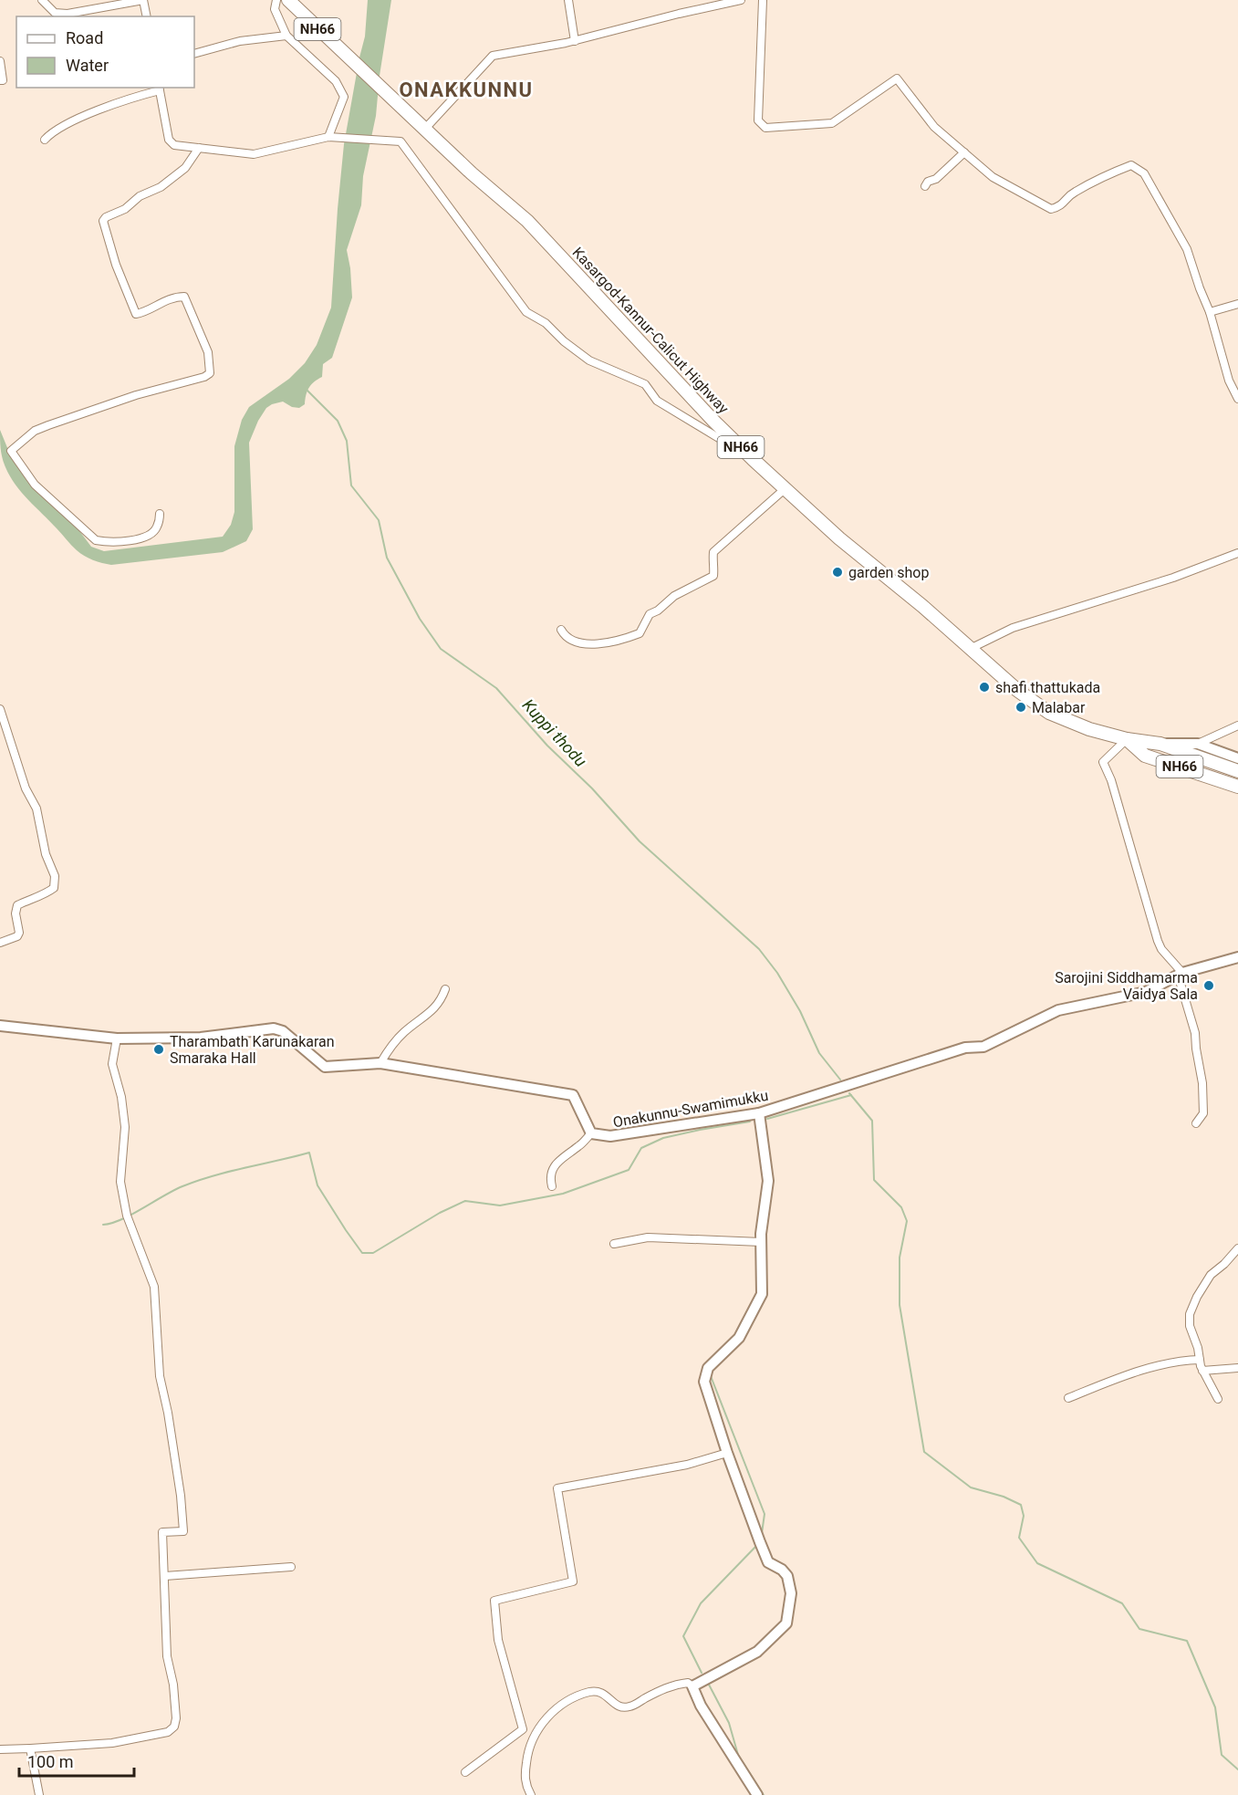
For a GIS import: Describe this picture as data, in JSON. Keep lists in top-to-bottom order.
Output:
{
  "streets": {
    "highway": ["NH66", "Kasargod-Kannur-Calicut Highway"],
    "street": ["Onakunnu-Swamimukku"]
  },
  "districts": ["ONAKKUNNU"],
  "water": ["Kuppi thodu"],
  "places": [
    "garden shop",
    "shafi thattukada",
    "Malabar",
    "Sarojini Siddhamarma Vaidya Sala",
    "Tharambath Karunakaran Smaraka Hall"
  ],
  "legend": ["Road", "Water"],
  "scale_bar": "100 m"
}
